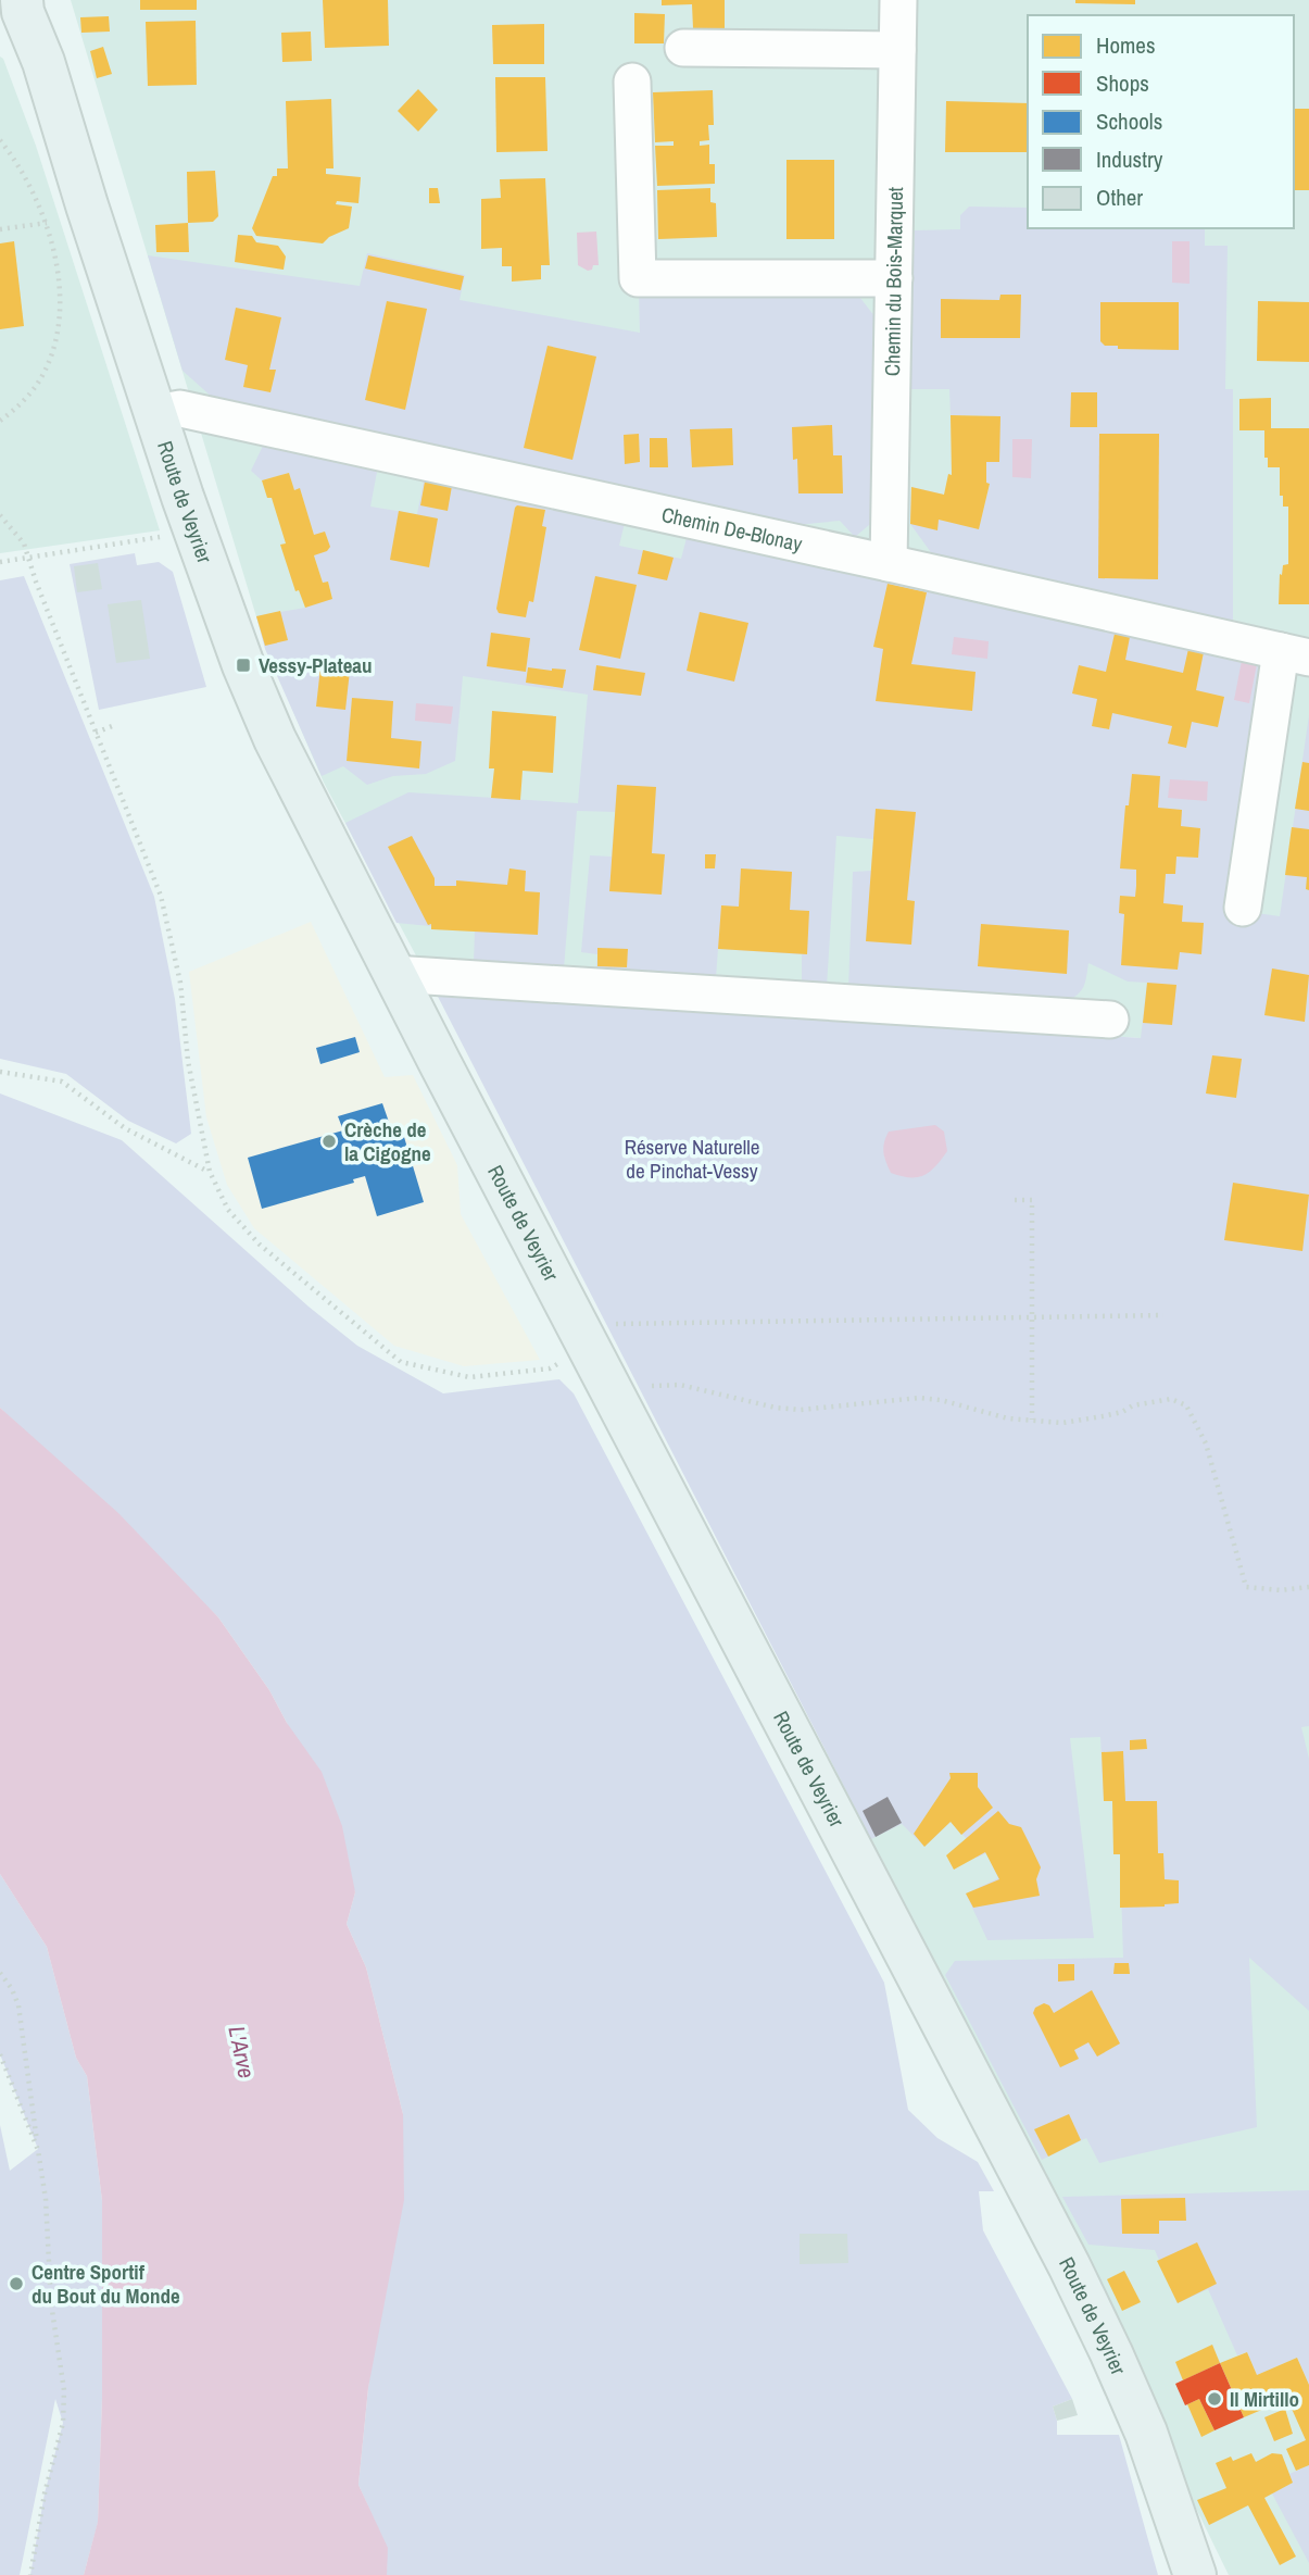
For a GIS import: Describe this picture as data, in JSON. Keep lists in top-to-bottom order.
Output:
{
  "streets": {
    "main road": ["Route de Veyrier"],
    "street": ["Chemin du Bois-Marquet", "Chemin De-Blonay"]
  },
  "crossings": [
    ["Chemin du Bois-Marquet", "Chemin De-Blonay"],
    ["Route de Veyrier", "Chemin De-Blonay"]
  ],
  "water": ["L'Arve"],
  "parks": ["Réserve Naturelle de Pinchat-Vessy"],
  "places": {
    "transit": ["Vessy-Plateau"],
    "other": ["Crèche de la Cigogne", "Centre Sportif du Bout du Monde", "Il Mirtillo"]
  },
  "legend": [
    "Homes",
    "Shops",
    "Schools",
    "Industry",
    "Other"
  ]
}
